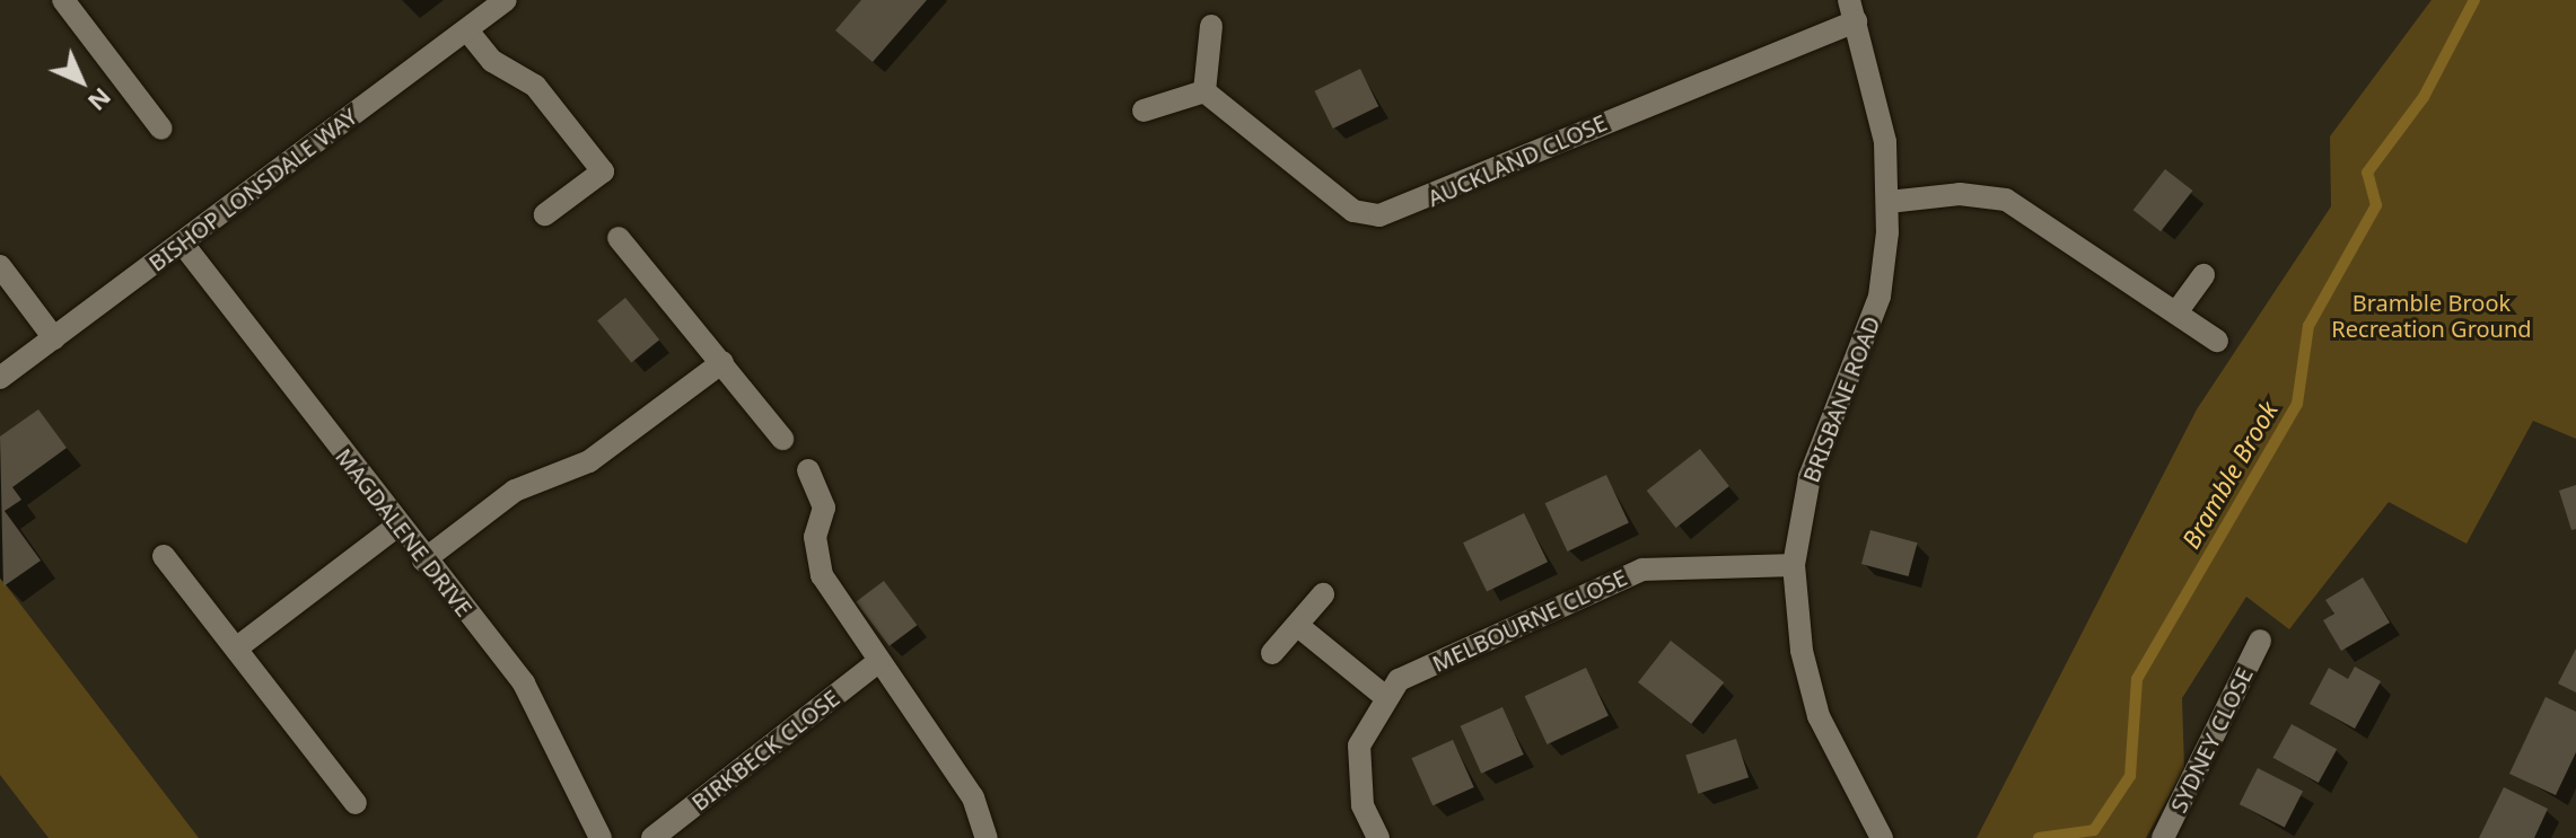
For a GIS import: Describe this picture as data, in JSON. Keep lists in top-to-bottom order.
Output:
{
  "streets": {
    "street": [
      "AUCKLAND CLOSE",
      "BISHOP LONSDALE WAY",
      "BRISBANE ROAD",
      "MAGDALENE DRIVE",
      "MELBOURNE CLOSE",
      "SYDNEY CLOSE",
      "BIRKBECK CLOSE"
    ]
  },
  "crossings": [
    ["AUCKLAND CLOSE", "BRISBANE ROAD"],
    ["BISHOP LONSDALE WAY", "MAGDALENE DRIVE"],
    ["BRISBANE ROAD", "MELBOURNE CLOSE"]
  ],
  "water": ["Bramble Brook"],
  "parks": ["Bramble Brook Recreation Ground"],
  "north": "bottom right"
}
